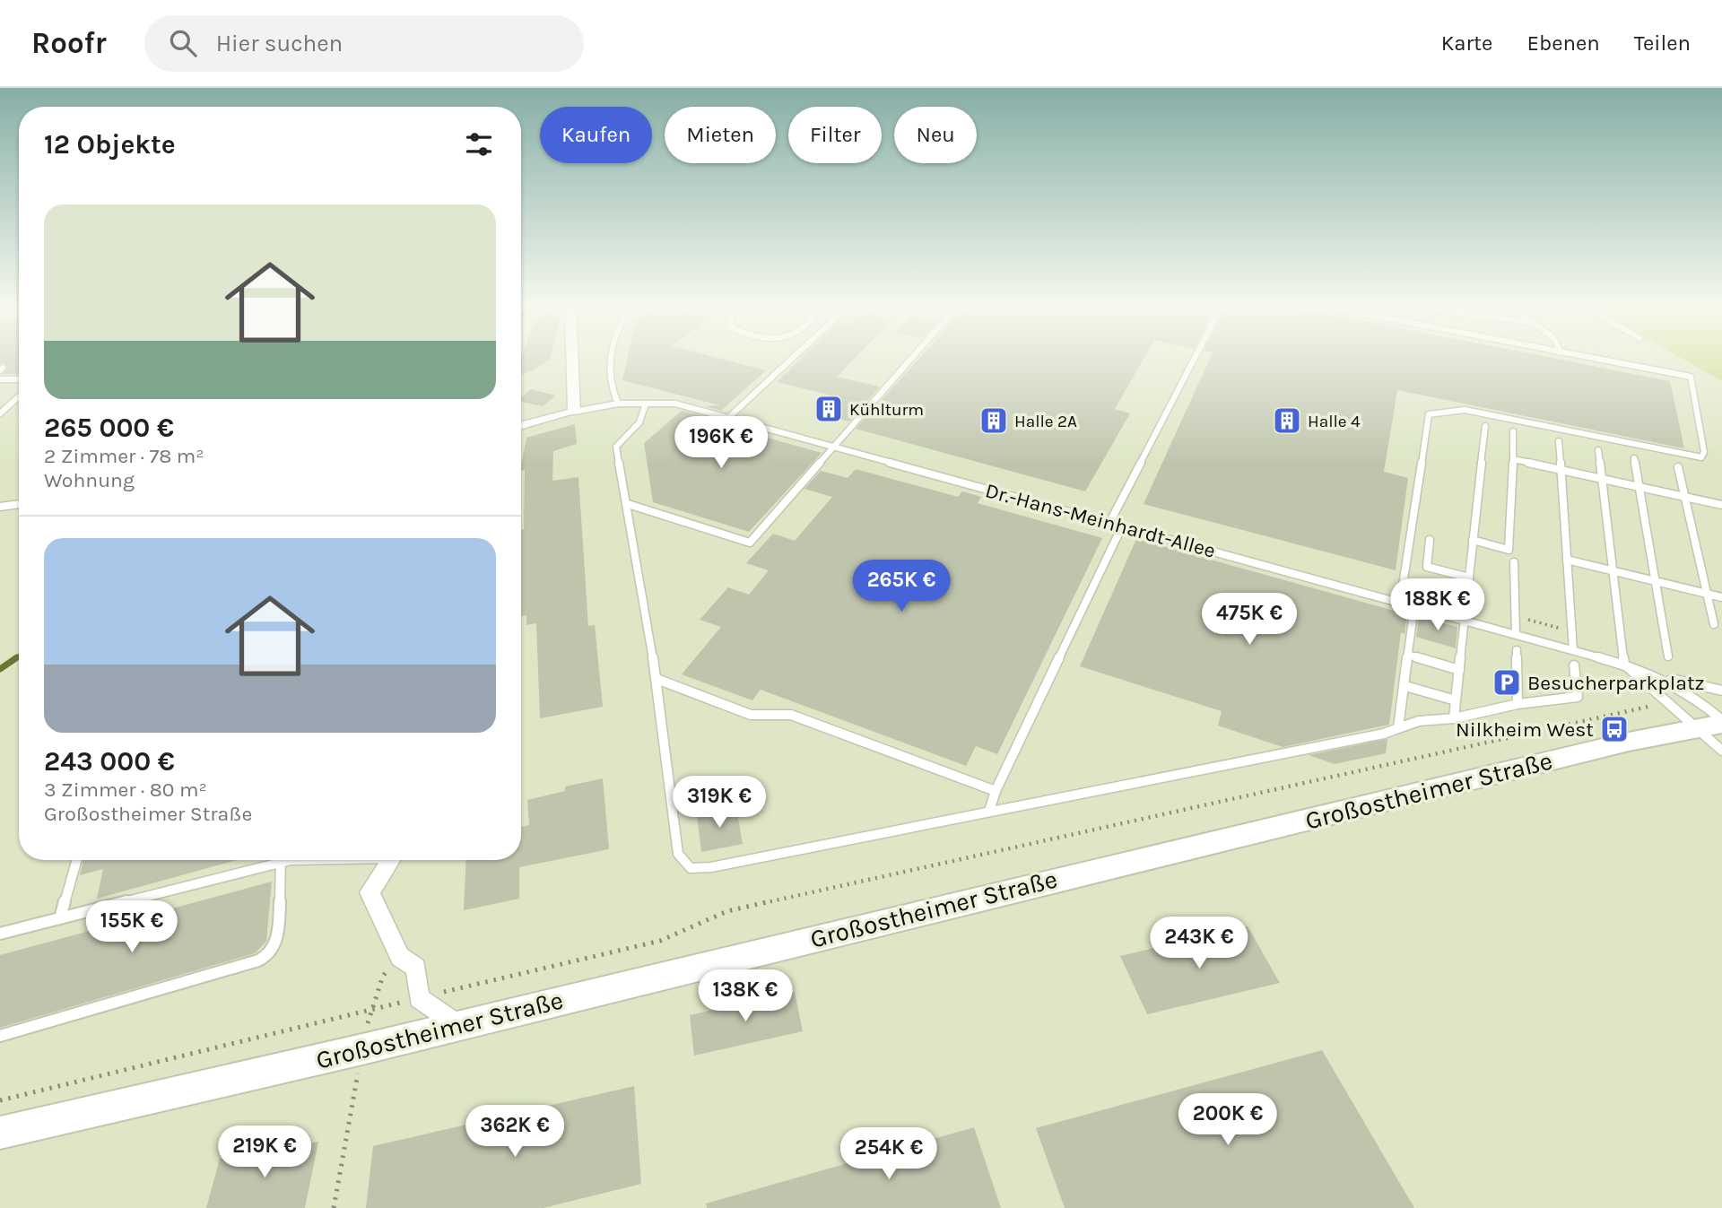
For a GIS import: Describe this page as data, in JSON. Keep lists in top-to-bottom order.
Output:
{
  "streets": {
    "main road": ["Großostheimer Straße"],
    "lane": ["Dr.-Hans-Meinhardt-Allee"]
  },
  "crossings": [
    ["Dr.-Hans-Meinhardt-Allee", "Großostheimer Straße"]
  ],
  "places": {
    "building": ["Kühlturm", "Halle 2A", "Halle 4"],
    "parking": ["Besucherparkplatz"],
    "bus stop": ["Nilkheim West"]
  },
  "page": {
    "header": "Roofr",
    "search": "Hier suchen",
    "nav": ["Karte", "Ebenen", "Teilen"],
    "chip": [
      "Kaufen",
      "Mieten",
      "Filter",
      "Neu"
    ],
    "heading": "12 Objekte",
    "list": [
      {
        "name": "265 000 €",
        "note": "2 Zimmer · 78 m² · Wohnung"
      },
      {
        "name": "243 000 €",
        "note": "3 Zimmer · 80 m² · Großostheimer Straße"
      }
    ],
    "price": [
      "196K €",
      "265K €",
      "188K €",
      "475K €",
      "319K €",
      "155K €",
      "243K €",
      "138K €",
      "200K €",
      "362K €",
      "219K €",
      "254K €"
    ]
  }
}
